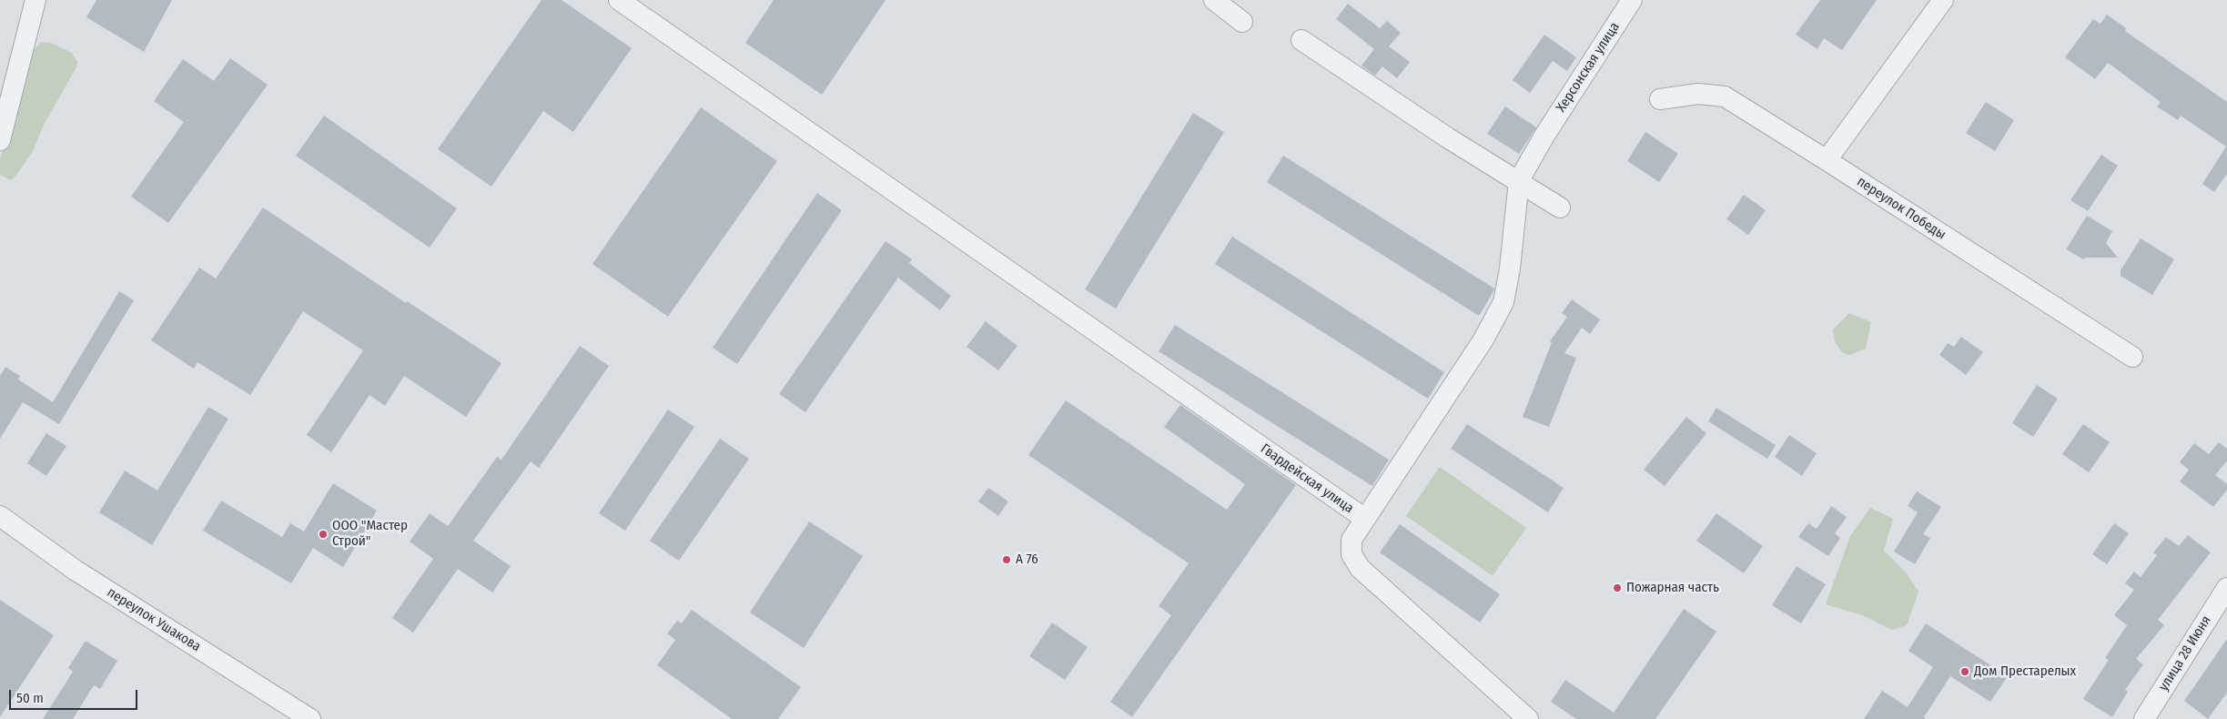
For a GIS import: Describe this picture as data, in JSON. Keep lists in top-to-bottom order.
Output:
{
  "streets": {
    "street": [
      "Херсонская улица",
      "переулок Победы",
      "Гвардейская улица",
      "переулок Ушакова",
      "улица 28 Июня"
    ]
  },
  "places": [
    "ООО \"Мастер Строй\"",
    "А 76",
    "Пожарная часть",
    "Дом Престарелых"
  ],
  "scale_bar": "50 m"
}
